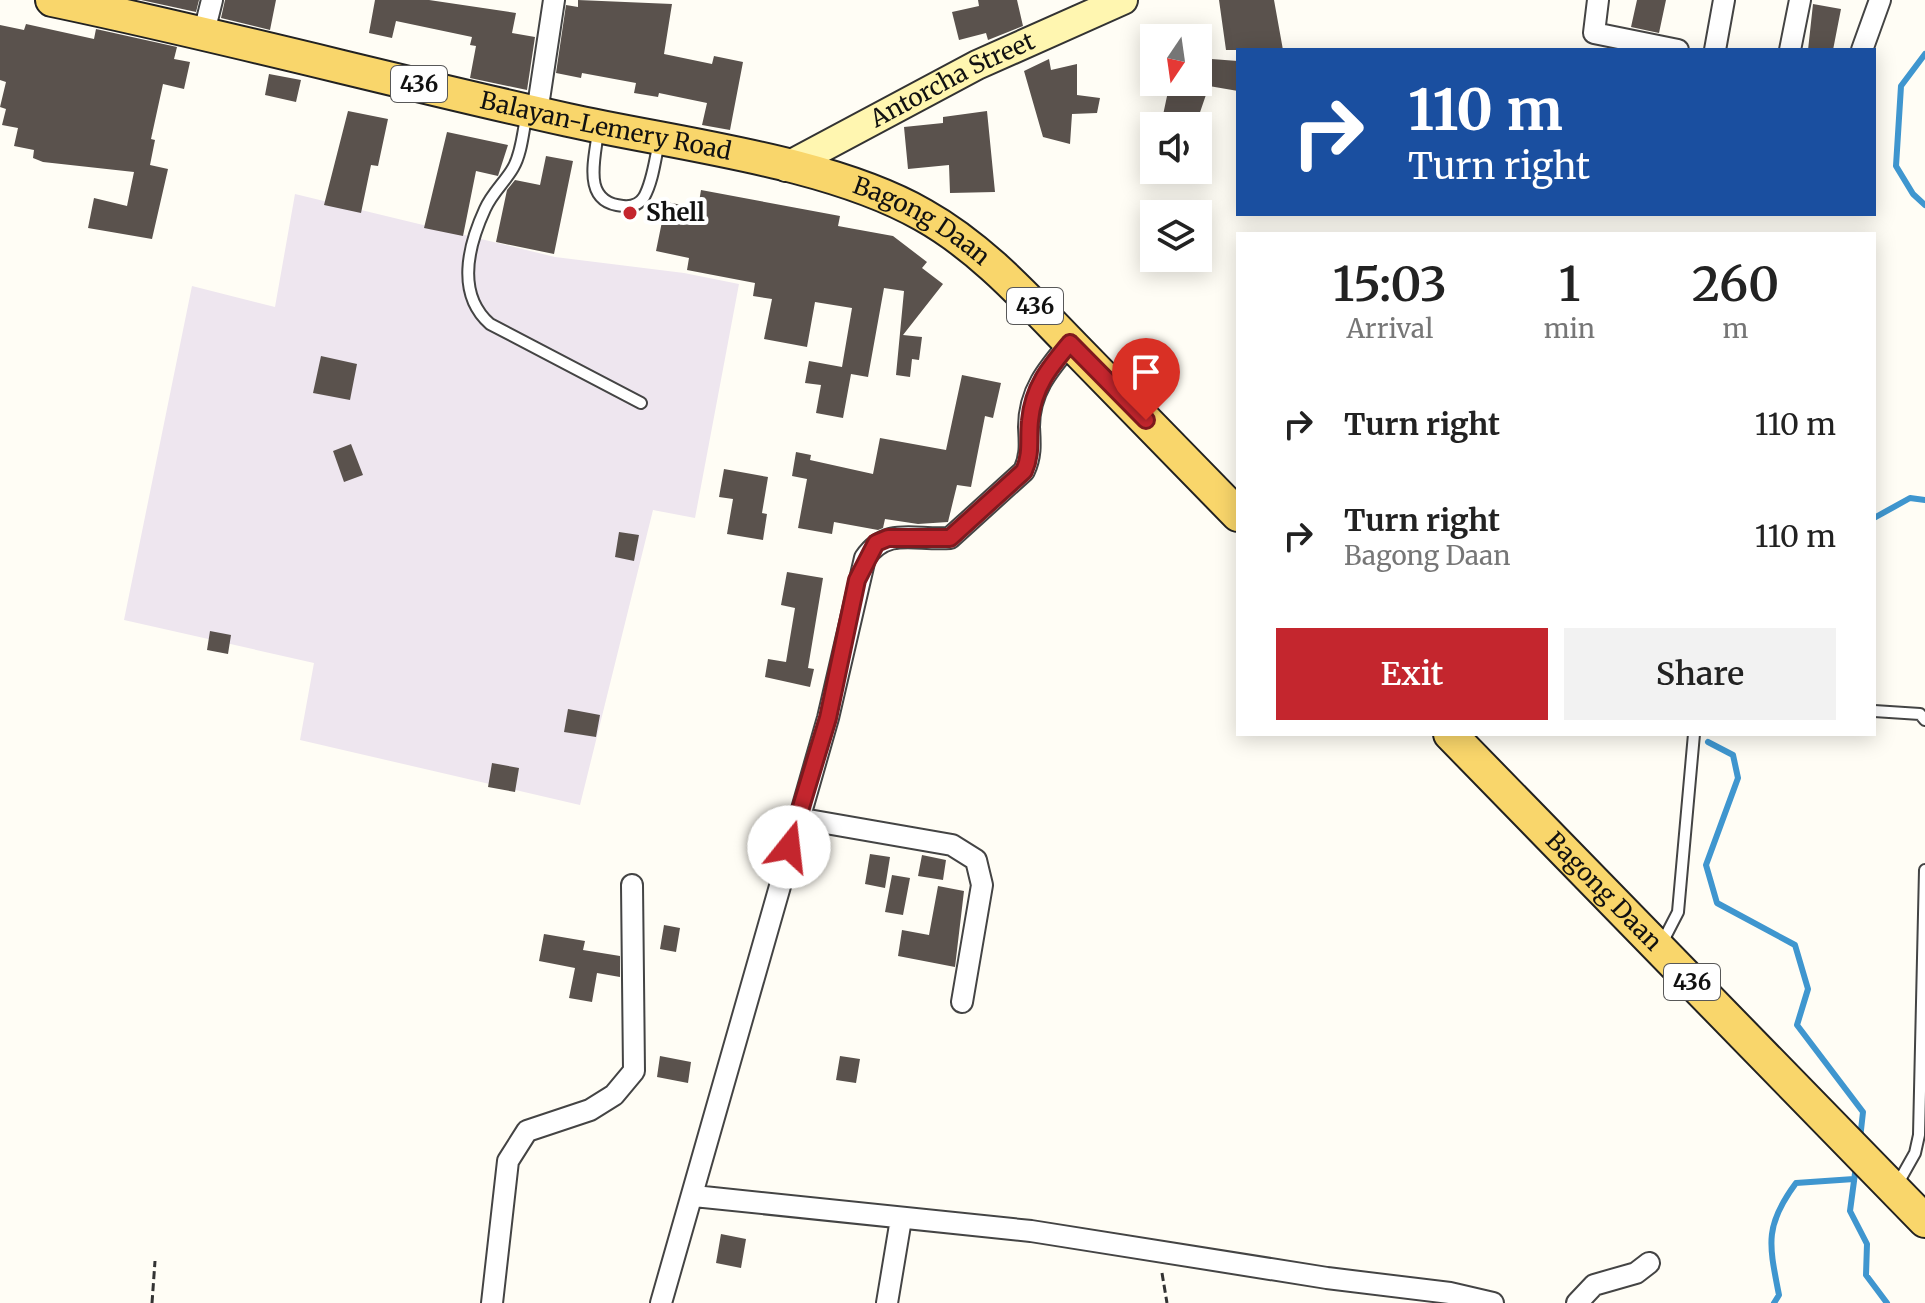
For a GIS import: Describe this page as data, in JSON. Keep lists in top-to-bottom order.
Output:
{
  "streets": {
    "main road": [
      "Antorcha Street",
      "436",
      "Balayan-Lemery Road",
      "Bagong Daan"
    ]
  },
  "crossings": [
    ["Antorcha Street", "Balayan-Lemery Road"],
    ["Antorcha Street", "Bagong Daan"],
    ["Balayan-Lemery Road", "Bagong Daan"]
  ],
  "places": ["Shell"],
  "north": "bottom",
  "page": {
    "turn": ["110 m", "Turn right"],
    "eta": [
      "15:03",
      "Arrival",
      "1",
      "min",
      "260",
      "m"
    ],
    "list": [
      {
        "name": "Turn right",
        "value": "110 m"
      },
      {
        "name": "Turn right",
        "note": "Bagong Daan",
        "value": "110 m"
      }
    ],
    "buttons": ["Exit", "Share"]
  }
}
